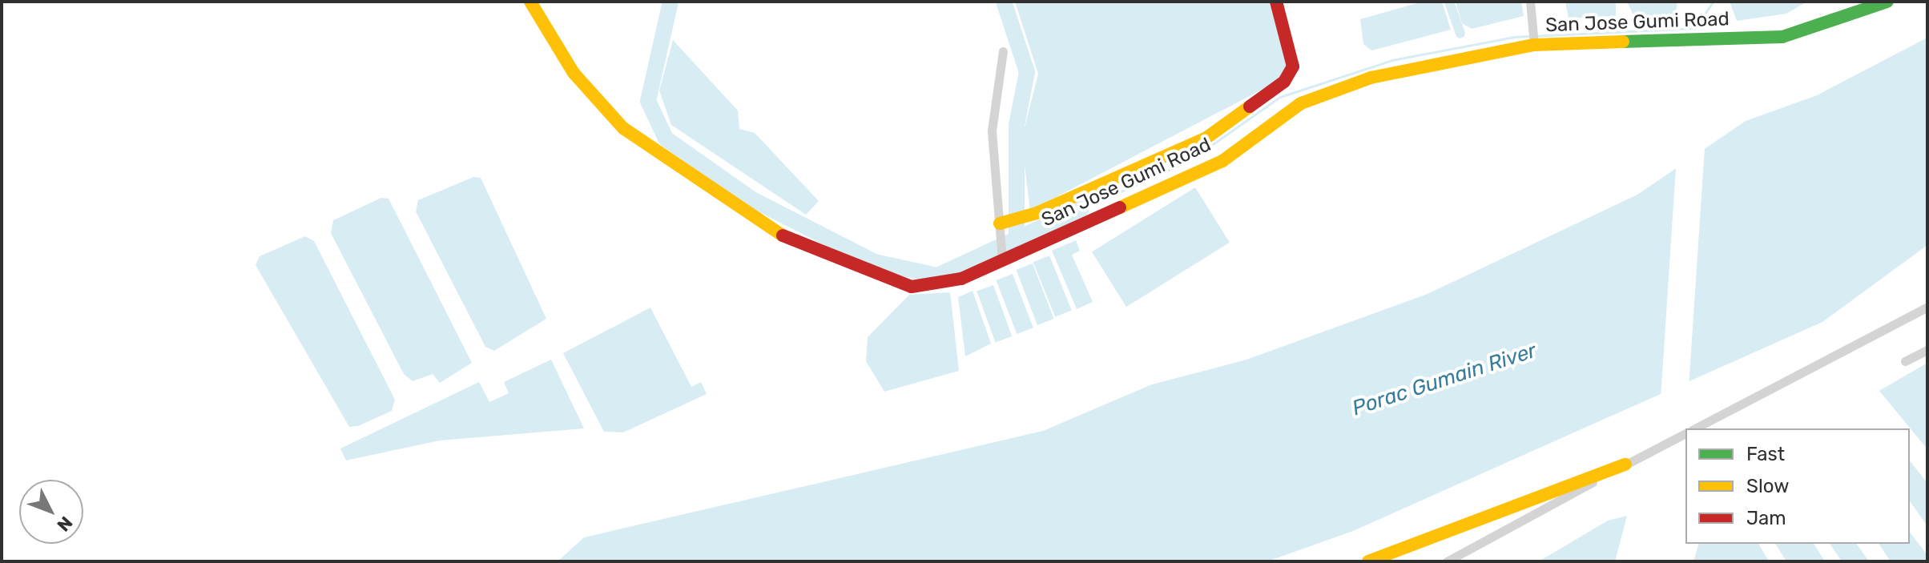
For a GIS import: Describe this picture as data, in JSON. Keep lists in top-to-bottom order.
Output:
{
  "streets": {
    "street": ["San Jose Gumi Road"]
  },
  "water": ["Porac Gumain River"],
  "legend": ["Fast", "Slow", "Jam"],
  "north": "bottom right"
}
